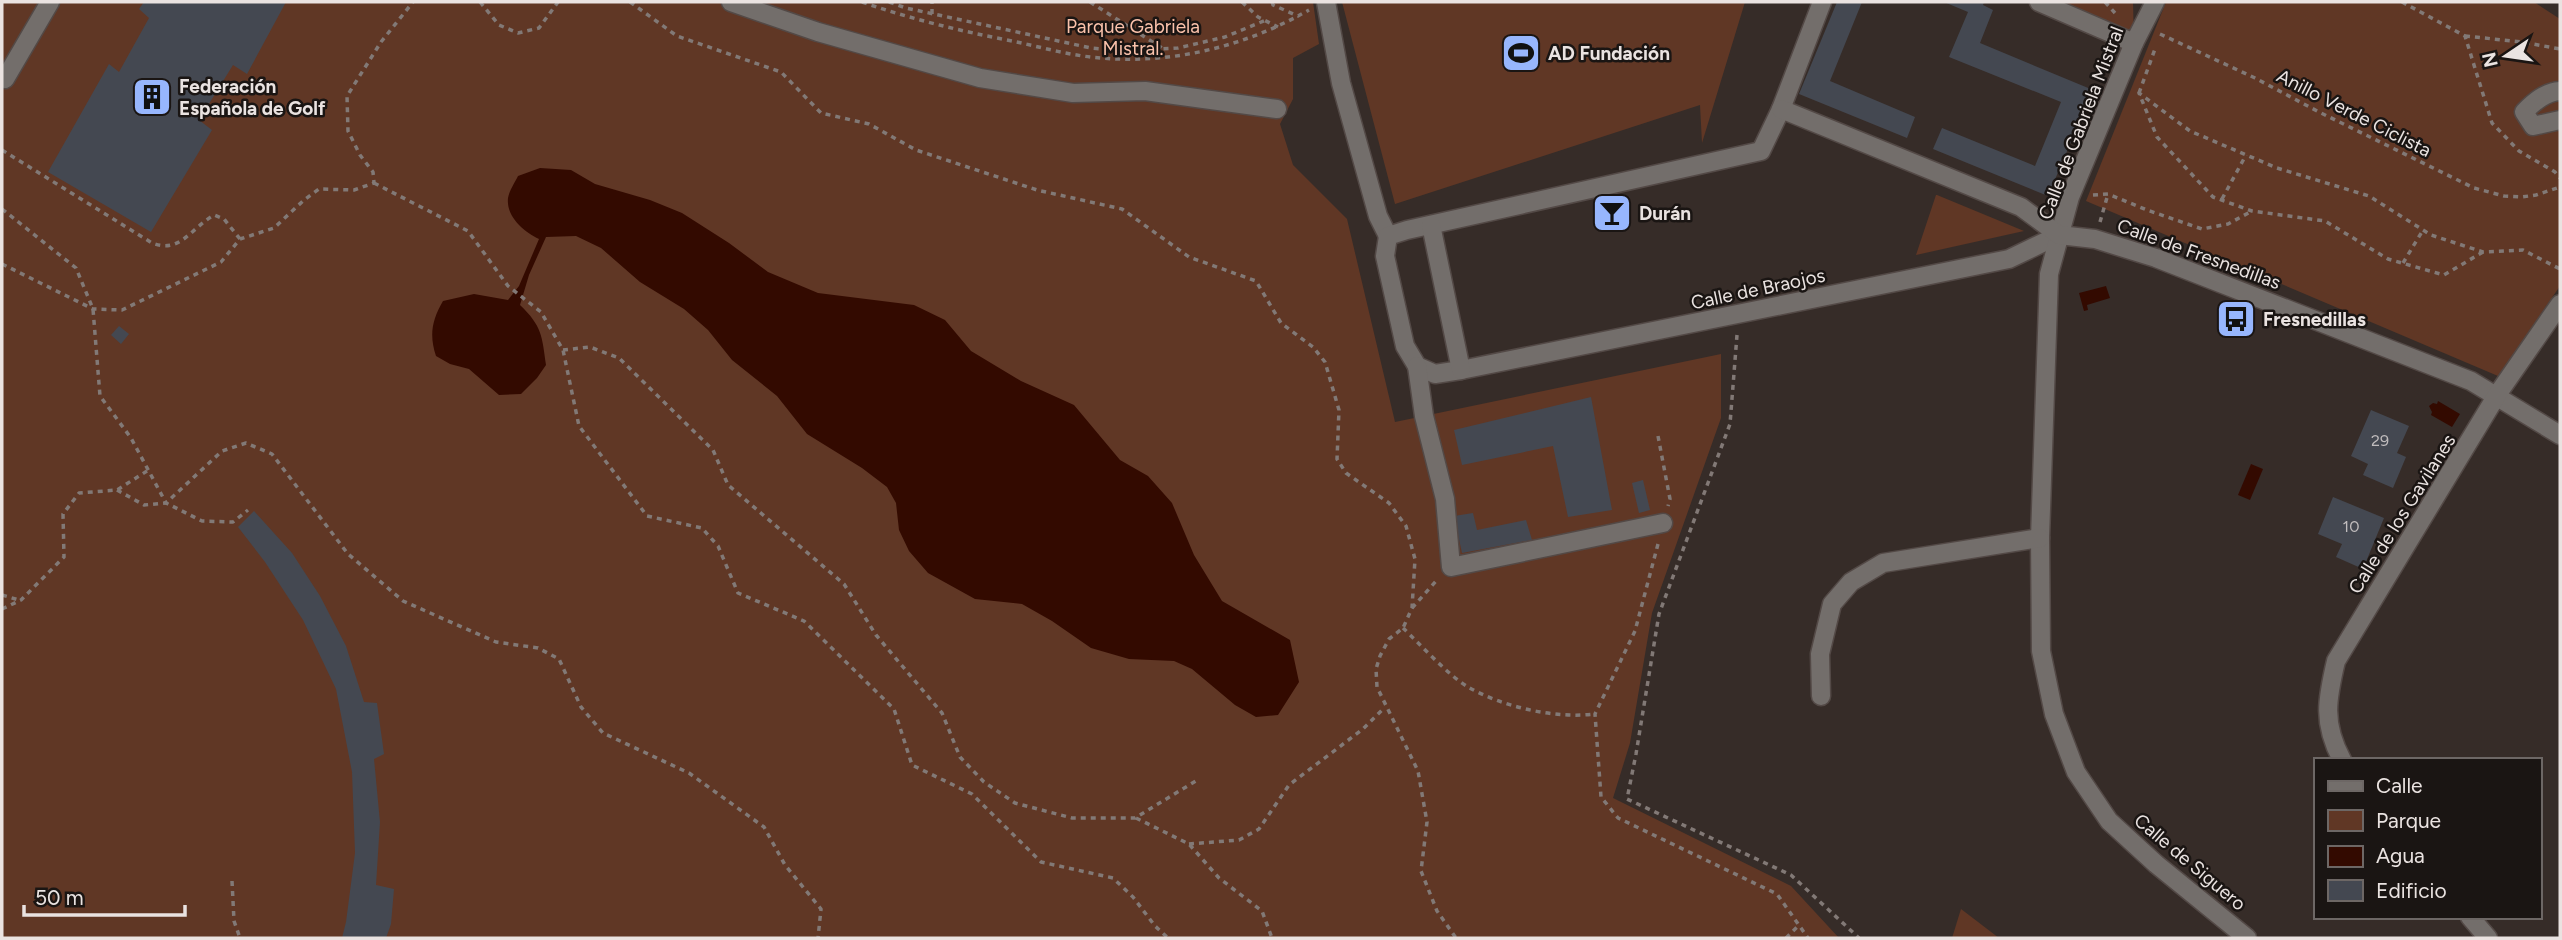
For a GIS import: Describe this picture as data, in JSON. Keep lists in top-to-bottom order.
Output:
{
  "streets": {
    "street": [
      "Calle de Gabriela Mistral",
      "Calle de Fresnedillas",
      "Calle de Braojos",
      "Calle de los Gavilanes",
      "Calle de Siguero"
    ],
    "path": ["Anillo Verde Ciclista"]
  },
  "crossings": [
    ["Anillo Verde Ciclista", "Calle de Gabriela Mistral"],
    ["Calle de Gabriela Mistral", "Calle de Fresnedillas"],
    ["Calle de Gabriela Mistral", "Calle de Braojos"],
    ["Calle de Gabriela Mistral", "Calle de Siguero"],
    ["Calle de Fresnedillas", "Calle de Braojos"],
    ["Calle de Fresnedillas", "Calle de los Gavilanes"],
    ["Calle de Fresnedillas", "Calle de Siguero"],
    ["Calle de Braojos", "Calle de Siguero"]
  ],
  "parks": ["Parque Gabriela Mistral."],
  "places": {
    "sports": ["AD Fundación"],
    "building": ["Federación Española de Golf"],
    "bar": ["Durán"],
    "bus stop": ["Fresnedillas"]
  },
  "house_numbers": ["29", "10"],
  "legend": [
    "Calle",
    "Parque",
    "Agua",
    "Edificio"
  ],
  "scale_bar": "50 m",
  "north": "left"
}
